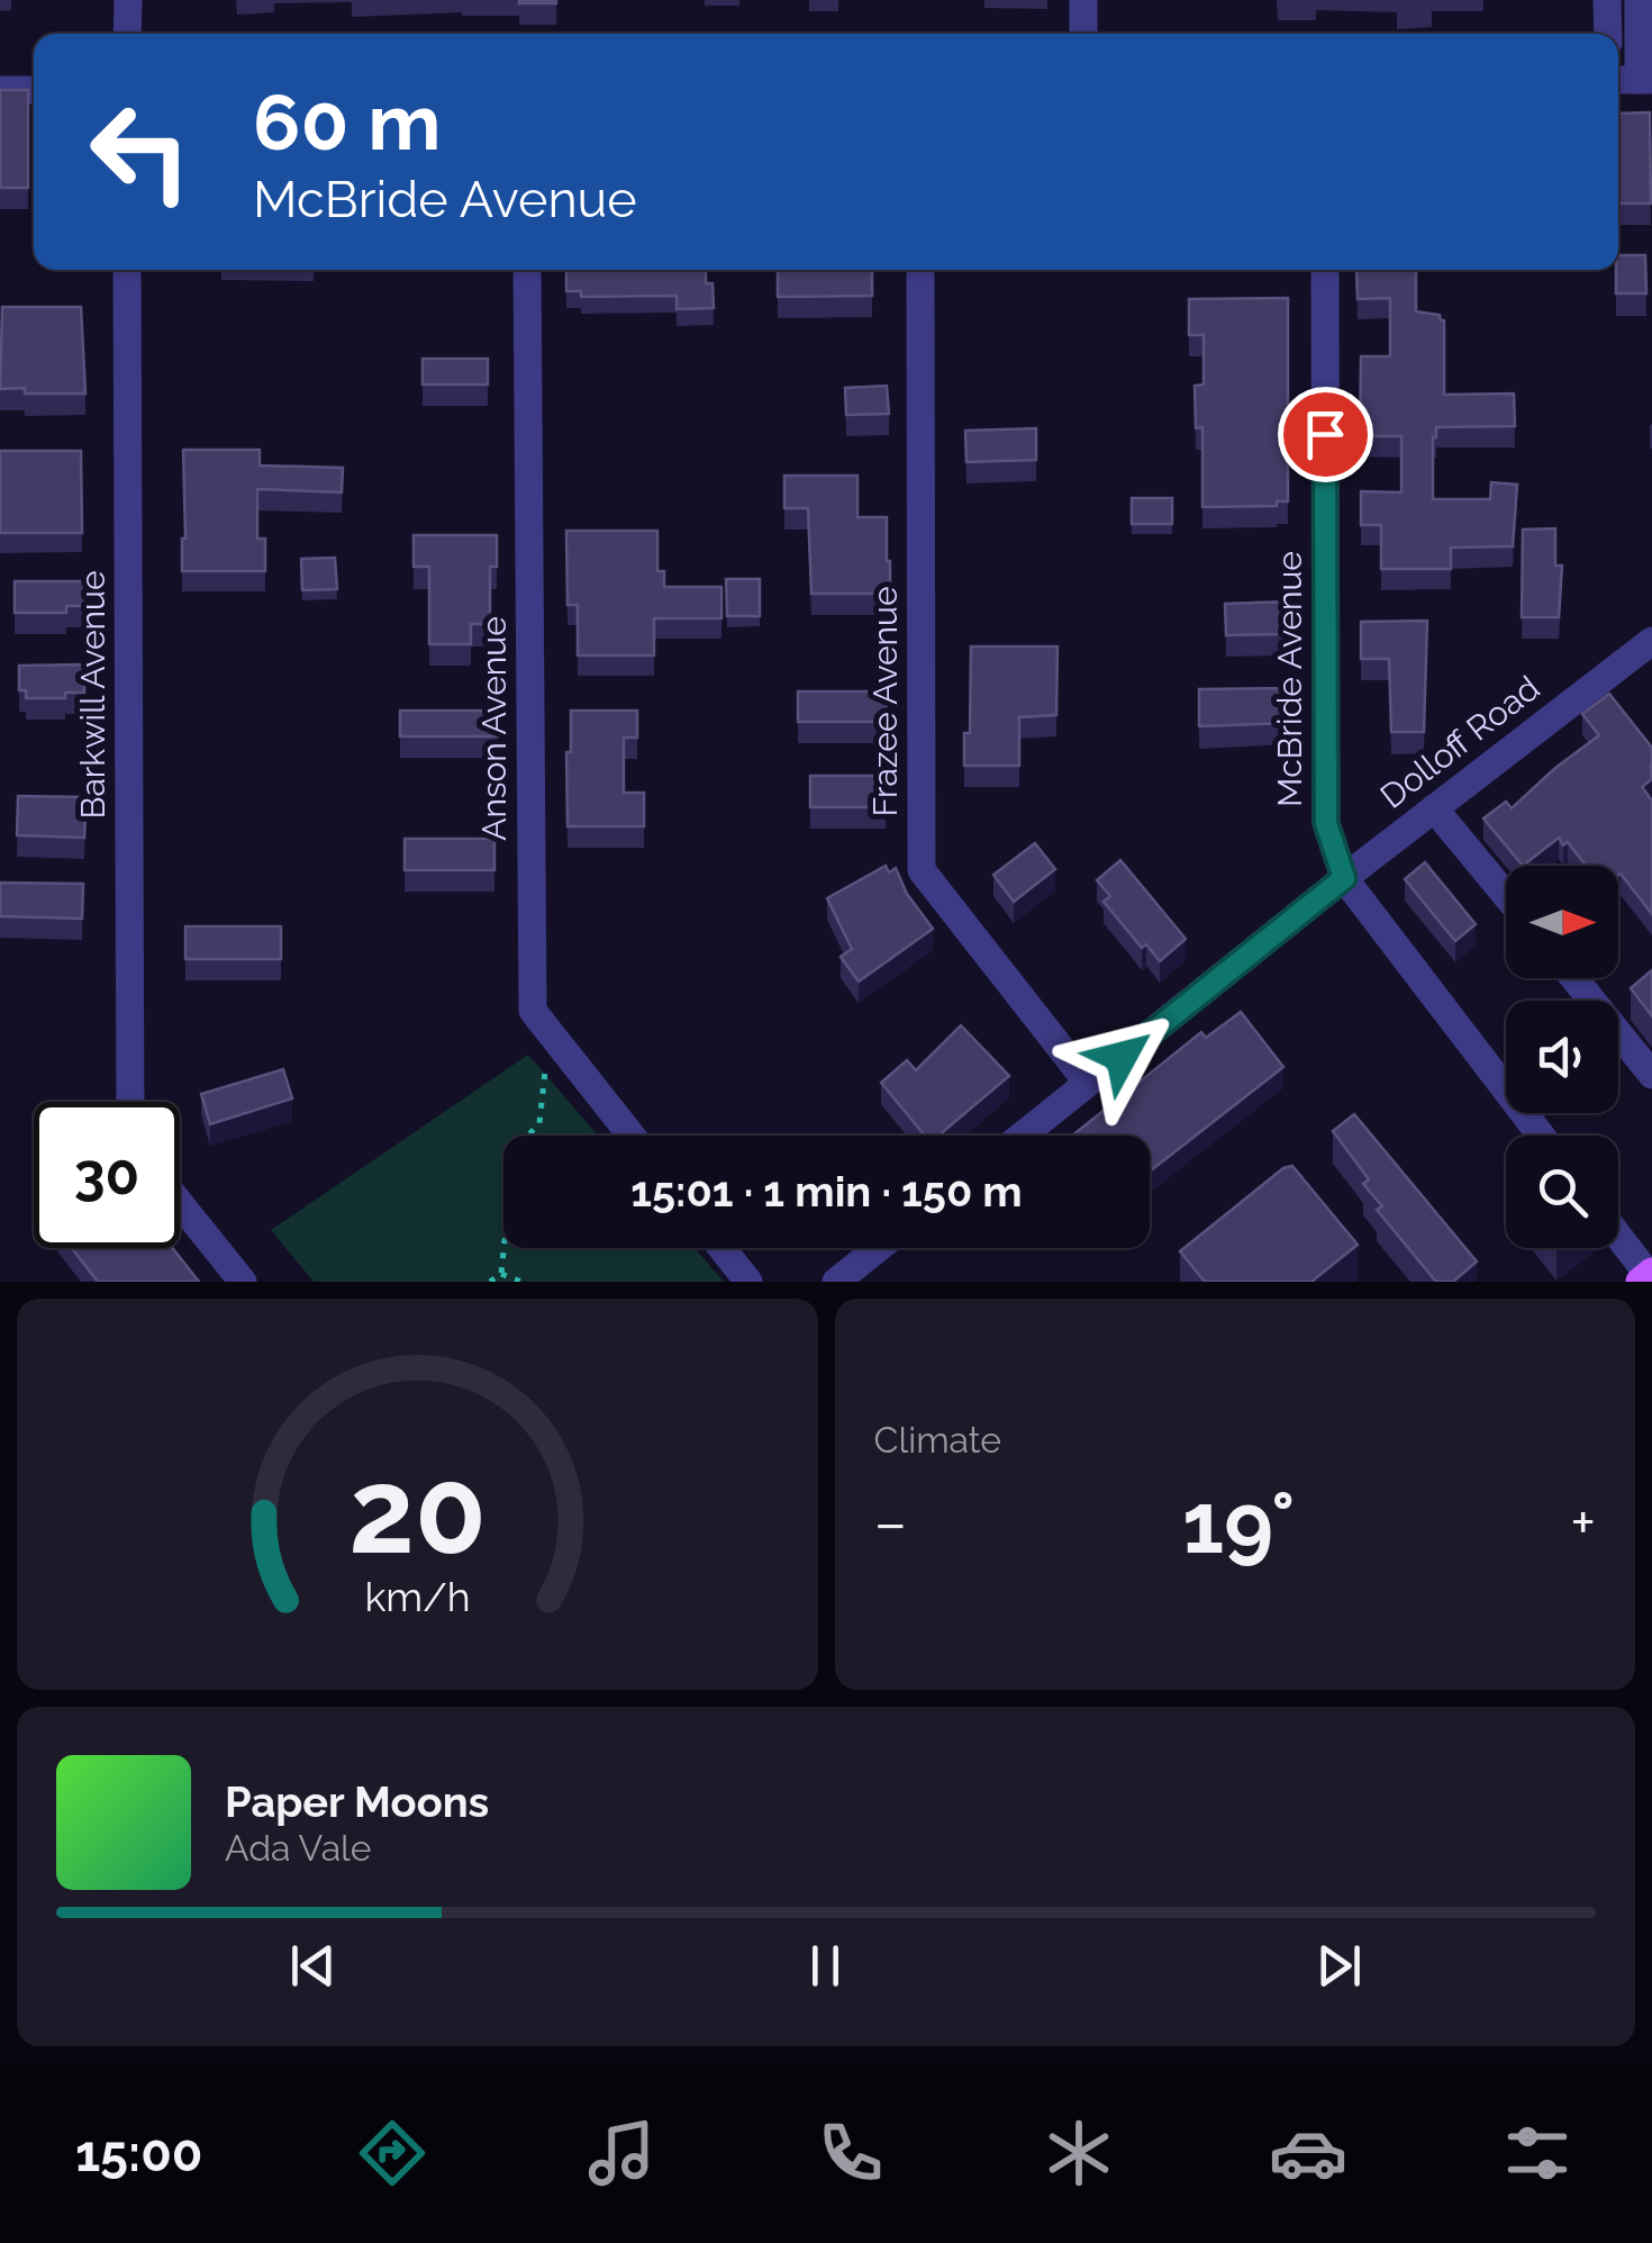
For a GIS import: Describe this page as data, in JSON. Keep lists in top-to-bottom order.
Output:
{
  "streets": {
    "street": [
      "McBride Avenue",
      "Barkwill Avenue",
      "Frazee Avenue",
      "Anson Avenue",
      "Dolloff Road"
    ]
  },
  "crossings": [
    ["McBride Avenue", "Dolloff Road"],
    ["Frazee Avenue", "Dolloff Road"]
  ],
  "north": "right",
  "page": {
    "turn": ["60 m", "McBride Avenue"],
    "limit": "30",
    "trip": "15:01 · 1 min · 150 m",
    "tile": "Climate",
    "heat": ["−", "19°", "+"],
    "song": ["Paper Moons", "Ada Vale"],
    "tabs": "15:00",
    "gauge": ["20", "km/h"]
  }
}
